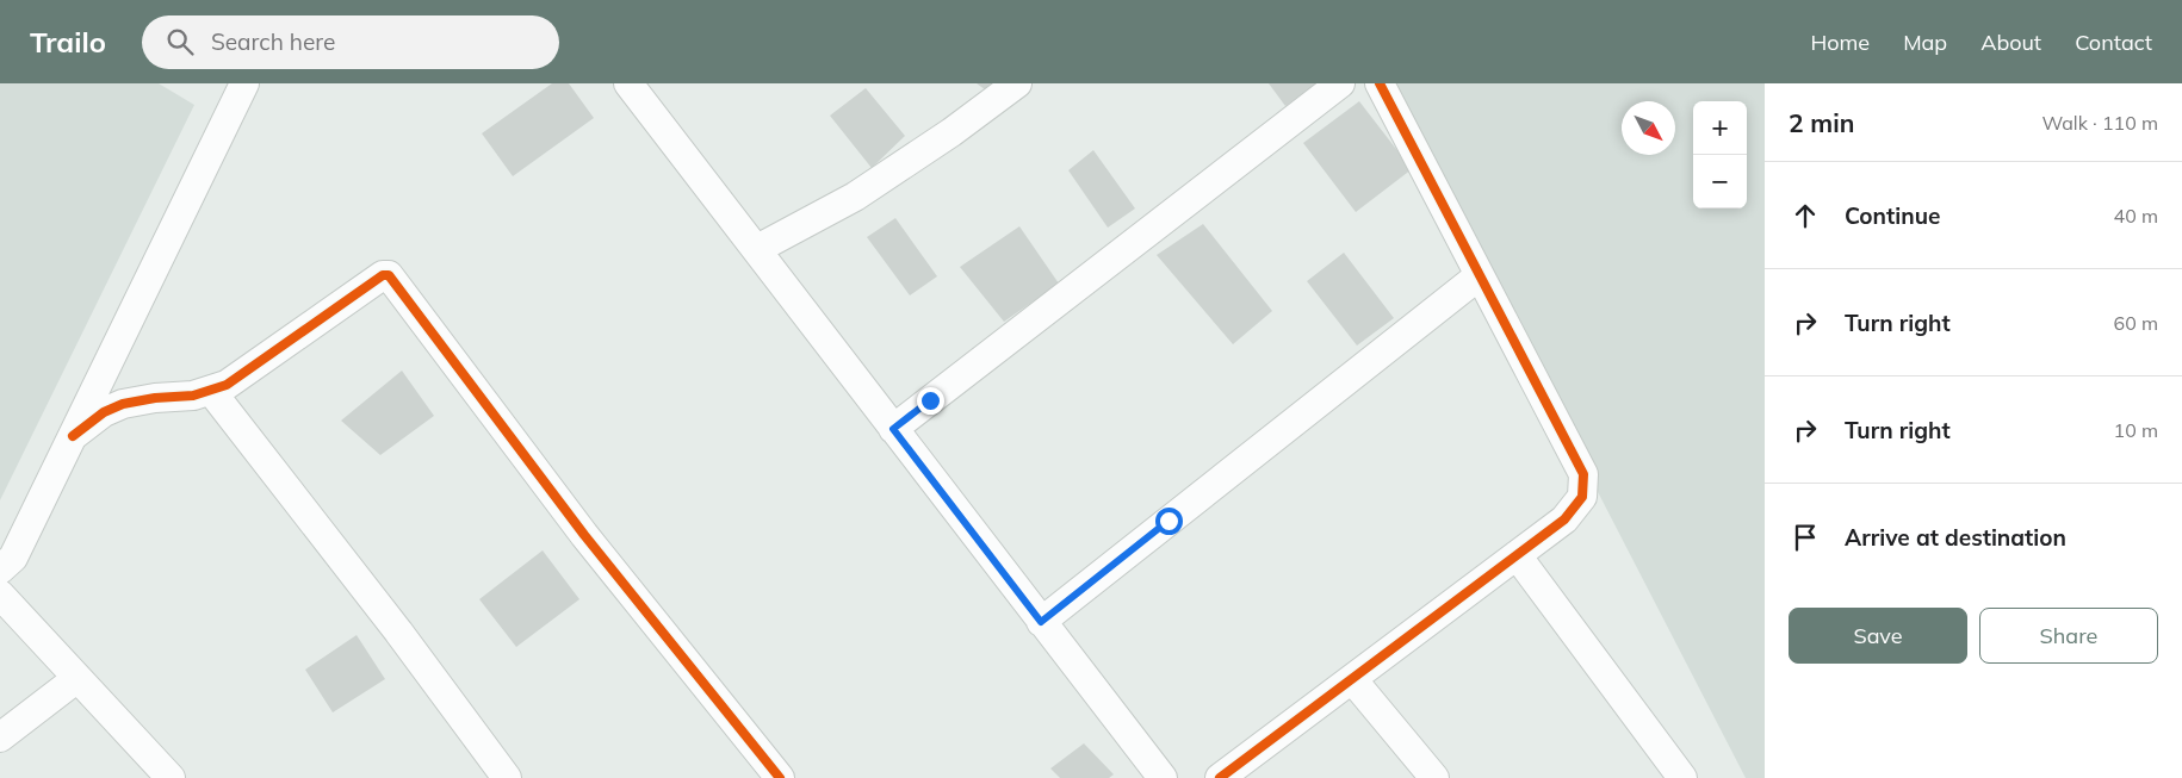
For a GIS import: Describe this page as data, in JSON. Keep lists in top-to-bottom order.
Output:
{
  "north": "bottom right",
  "page": {
    "header": "Trailo",
    "search": "Search here",
    "nav": [
      "Home",
      "Map",
      "About",
      "Contact"
    ],
    "heading": ["2 min", "Walk · 110 m"],
    "map_buttons": ["+", "−"],
    "list": [
      ["Continue", "40 m"],
      ["Turn right", "60 m"],
      ["Turn right", "10 m"],
      "Arrive at destination"
    ],
    "buttons": ["Save", "Share"]
  }
}
